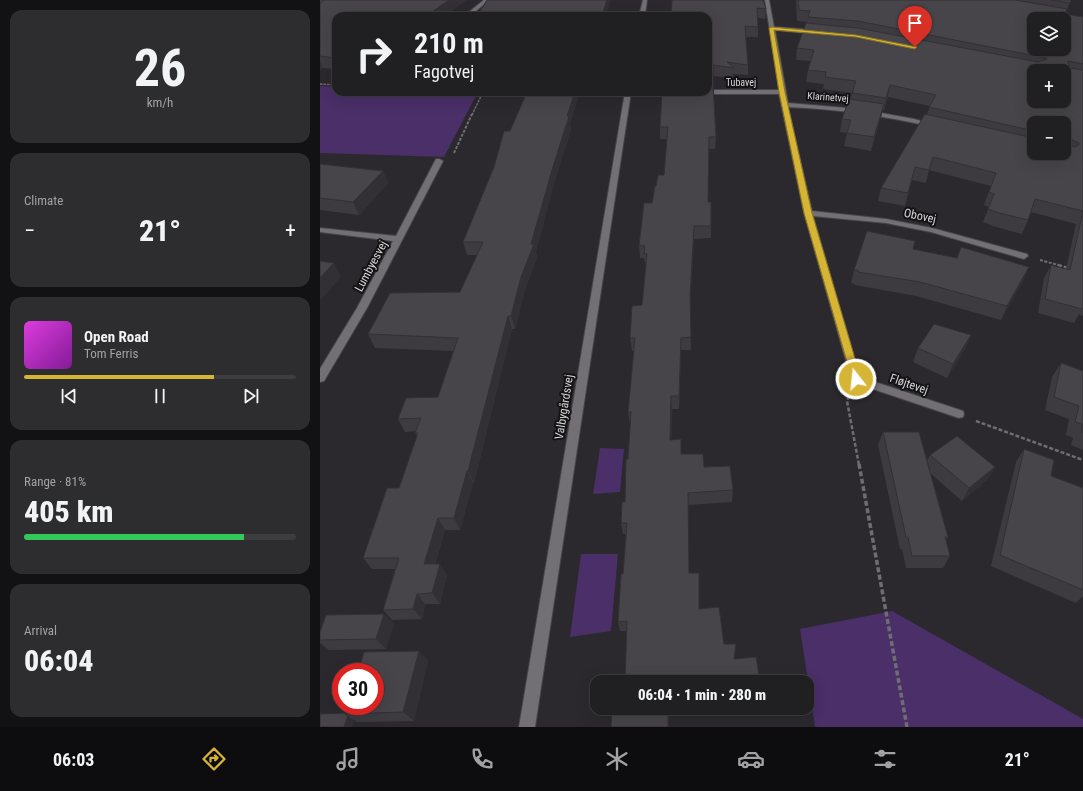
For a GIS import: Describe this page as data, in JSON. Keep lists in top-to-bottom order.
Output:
{
  "streets": {
    "street": [
      "Tubavej",
      "Klarinetvej",
      "Obovej",
      "Lumbyesvej",
      "Fløjtevej",
      "Valbygårdsvej"
    ]
  },
  "page": {
    "tile": [
      ["26", "km/h"],
      "Climate",
      ["Range · 81%", "405 km"],
      ["Arrival", "06:04"]
    ],
    "map_buttons": ["+", "−"],
    "turn": ["210 m", "Fagotvej"],
    "heat": ["−", "21°", "+"],
    "song": ["Open Road", "Tom Ferris"],
    "limit": "30",
    "trip": "06:04 · 1 min · 280 m",
    "tabs": ["06:03", "21°"]
  }
}
